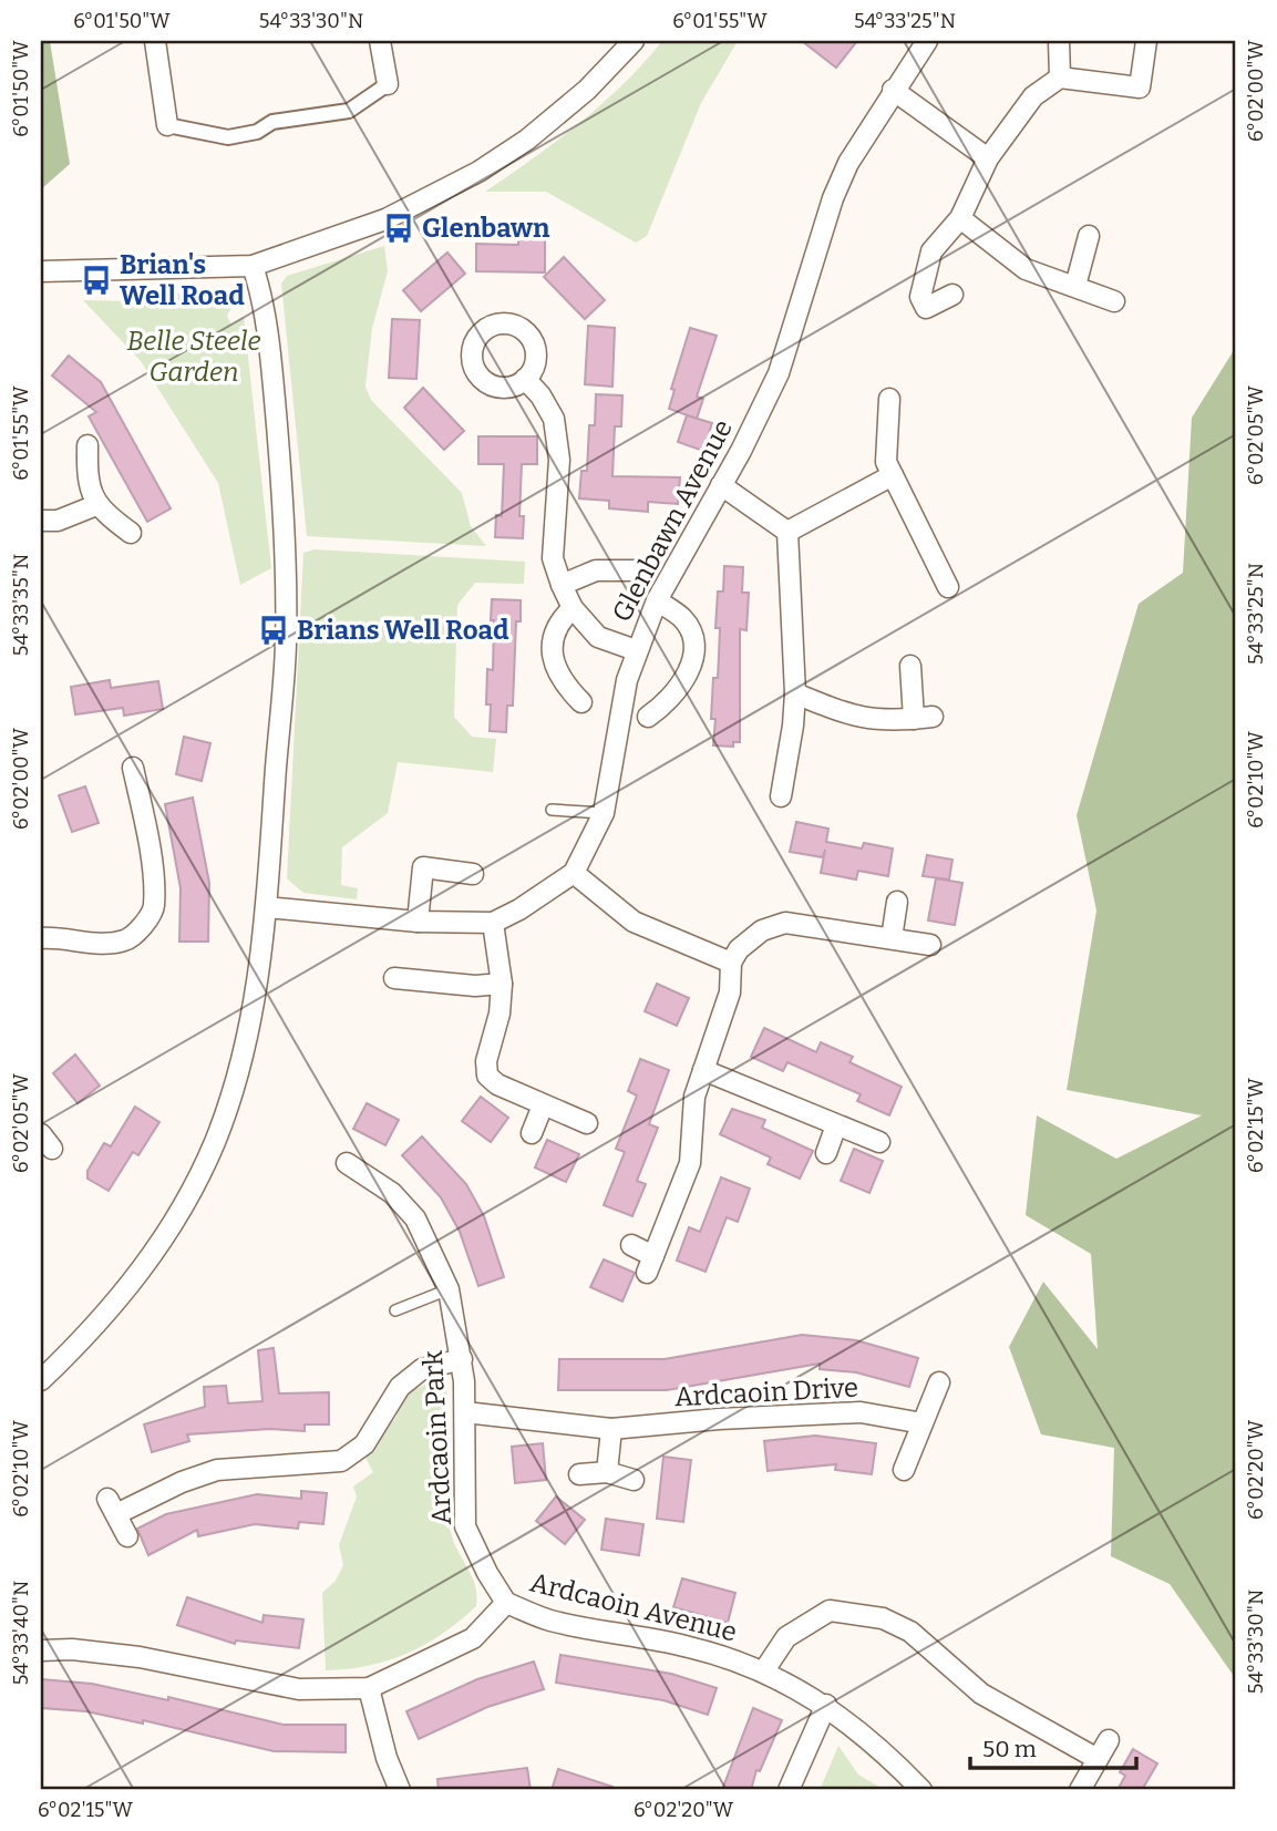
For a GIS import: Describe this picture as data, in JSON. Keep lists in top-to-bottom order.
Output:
{
  "streets": {
    "street": [
      "Glenbawn Avenue",
      "Ardcaoin Drive",
      "Ardcaoin Park",
      "Ardcaoin Avenue"
    ]
  },
  "crossings": [
    ["Ardcaoin Drive", "Ardcaoin Park"],
    ["Ardcaoin Park", "Ardcaoin Avenue"]
  ],
  "parks": ["Belle Steele Garden"],
  "places": {
    "bus stop": ["Glenbawn", "Brian's Well Road", "Brians Well Road"]
  },
  "scale_bar": "50 m",
  "coordinates": [
    "6°01'50\"W",
    "54°33'30\"N",
    "6°01'55\"W",
    "54°33'25\"N",
    "6°02'00\"W",
    "6°02'05\"W",
    "54°33'35\"N",
    "6°02'10\"W",
    "6°02'15\"W",
    "6°02'20\"W",
    "54°33'40\"N"
  ]
}
